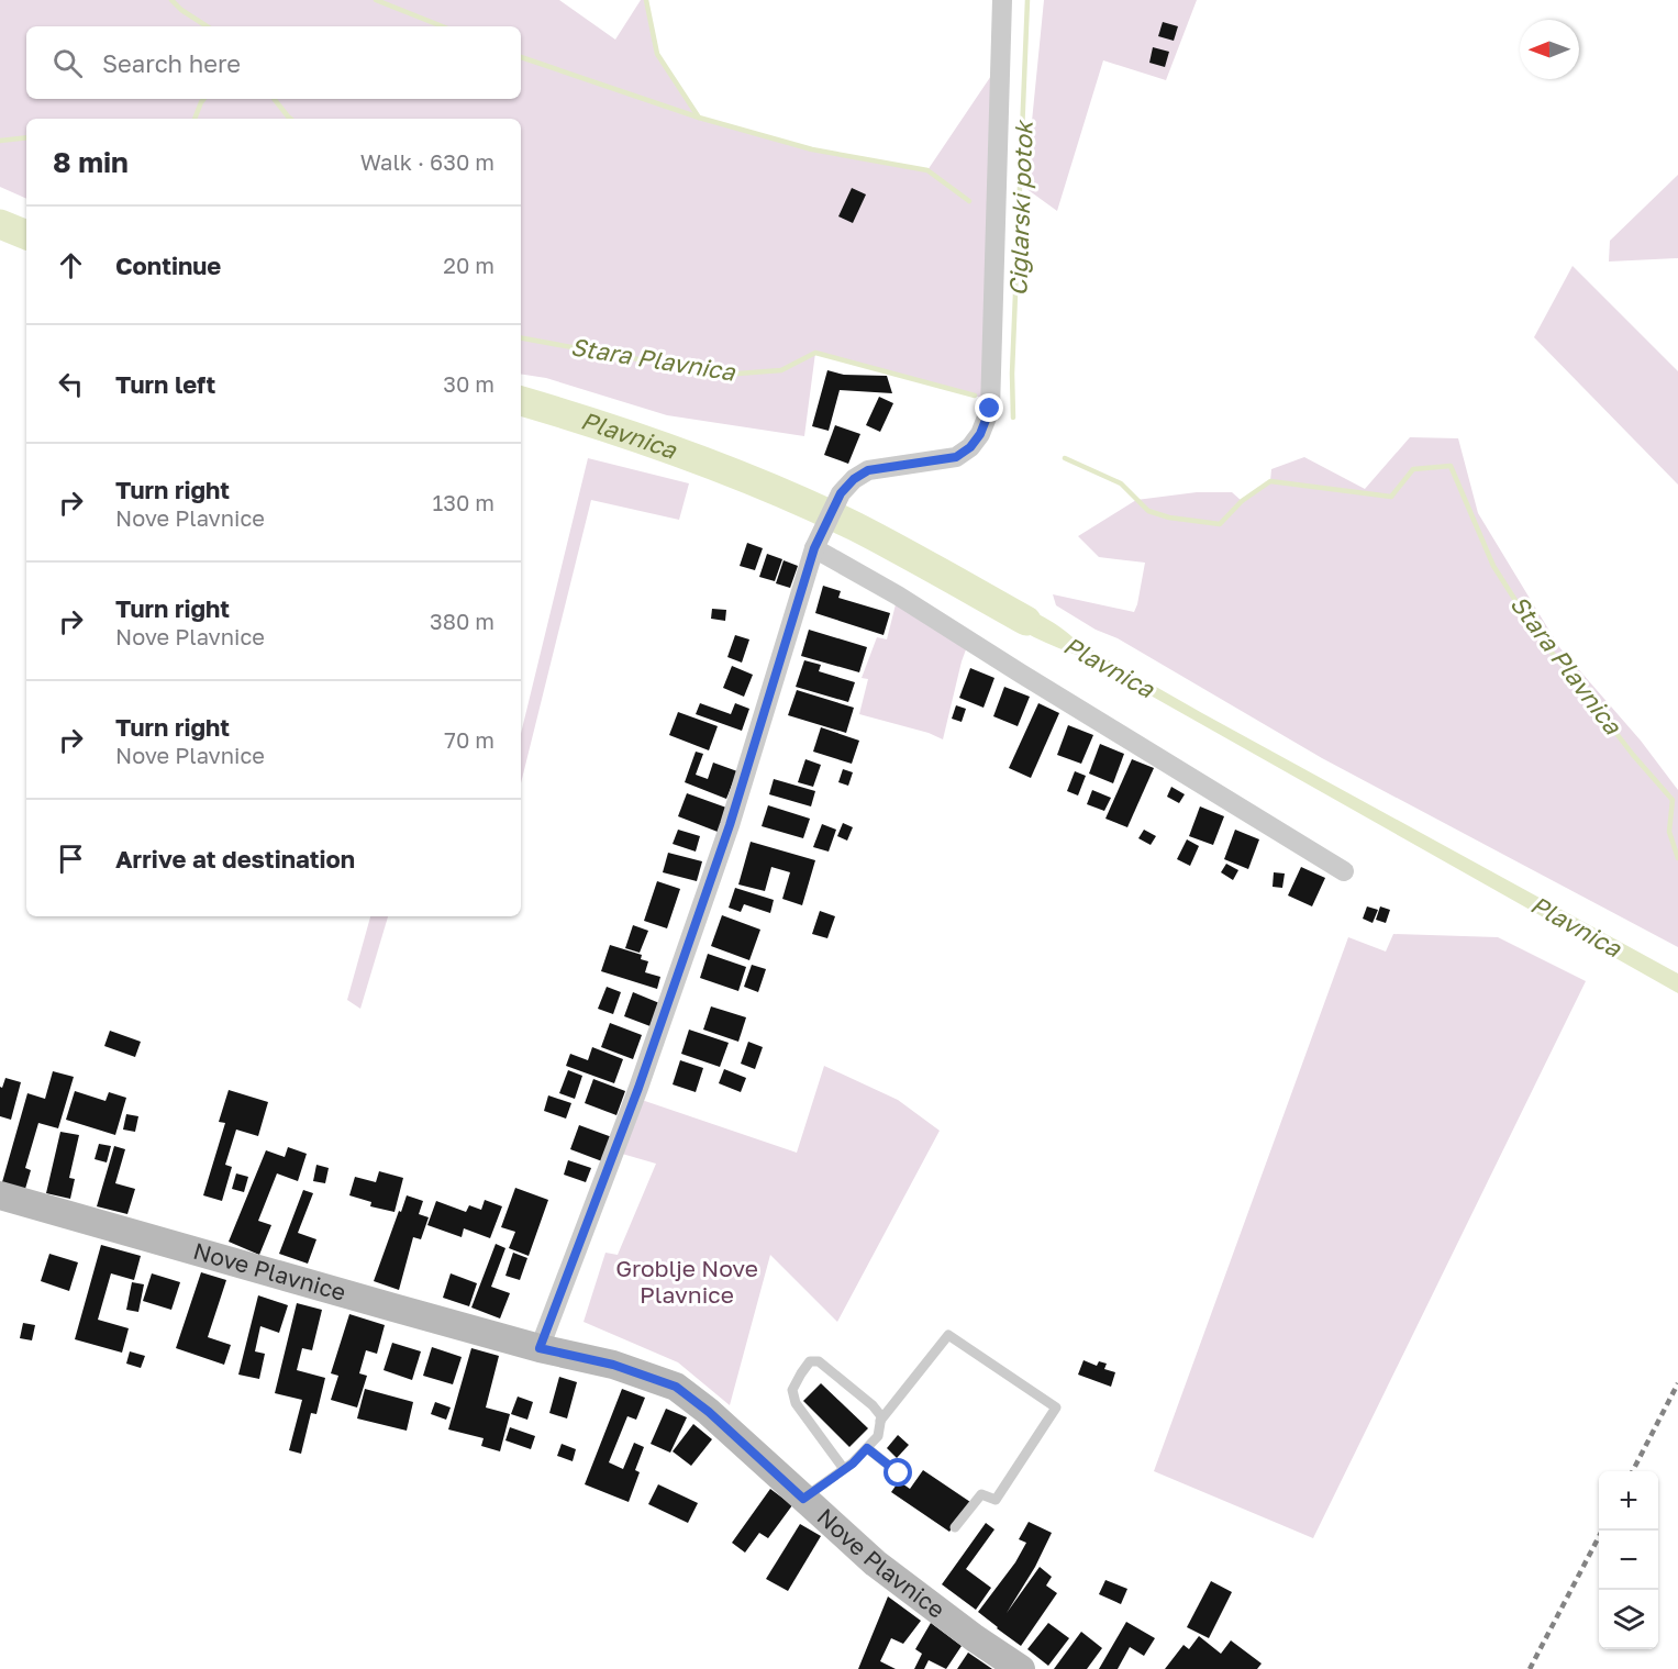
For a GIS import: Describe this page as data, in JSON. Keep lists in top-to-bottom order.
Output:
{
  "streets": {
    "street": ["Nove Plavnice"]
  },
  "water": ["Ciglarski potok", "Stara Plavnica", "Plavnica"],
  "parks": ["Groblje Nove Plavnice"],
  "north": "left",
  "page": {
    "search": "Search here",
    "heading": ["8 min", "Walk · 630 m"],
    "list": [
      ["Continue", "20 m"],
      ["Turn left", "30 m"],
      ["Turn right", "Nove Plavnice", "130 m"],
      ["Turn right", "Nove Plavnice", "380 m"],
      ["Turn right", "Nove Plavnice", "70 m"],
      "Arrive at destination"
    ],
    "map_buttons": ["+", "−"]
  }
}
